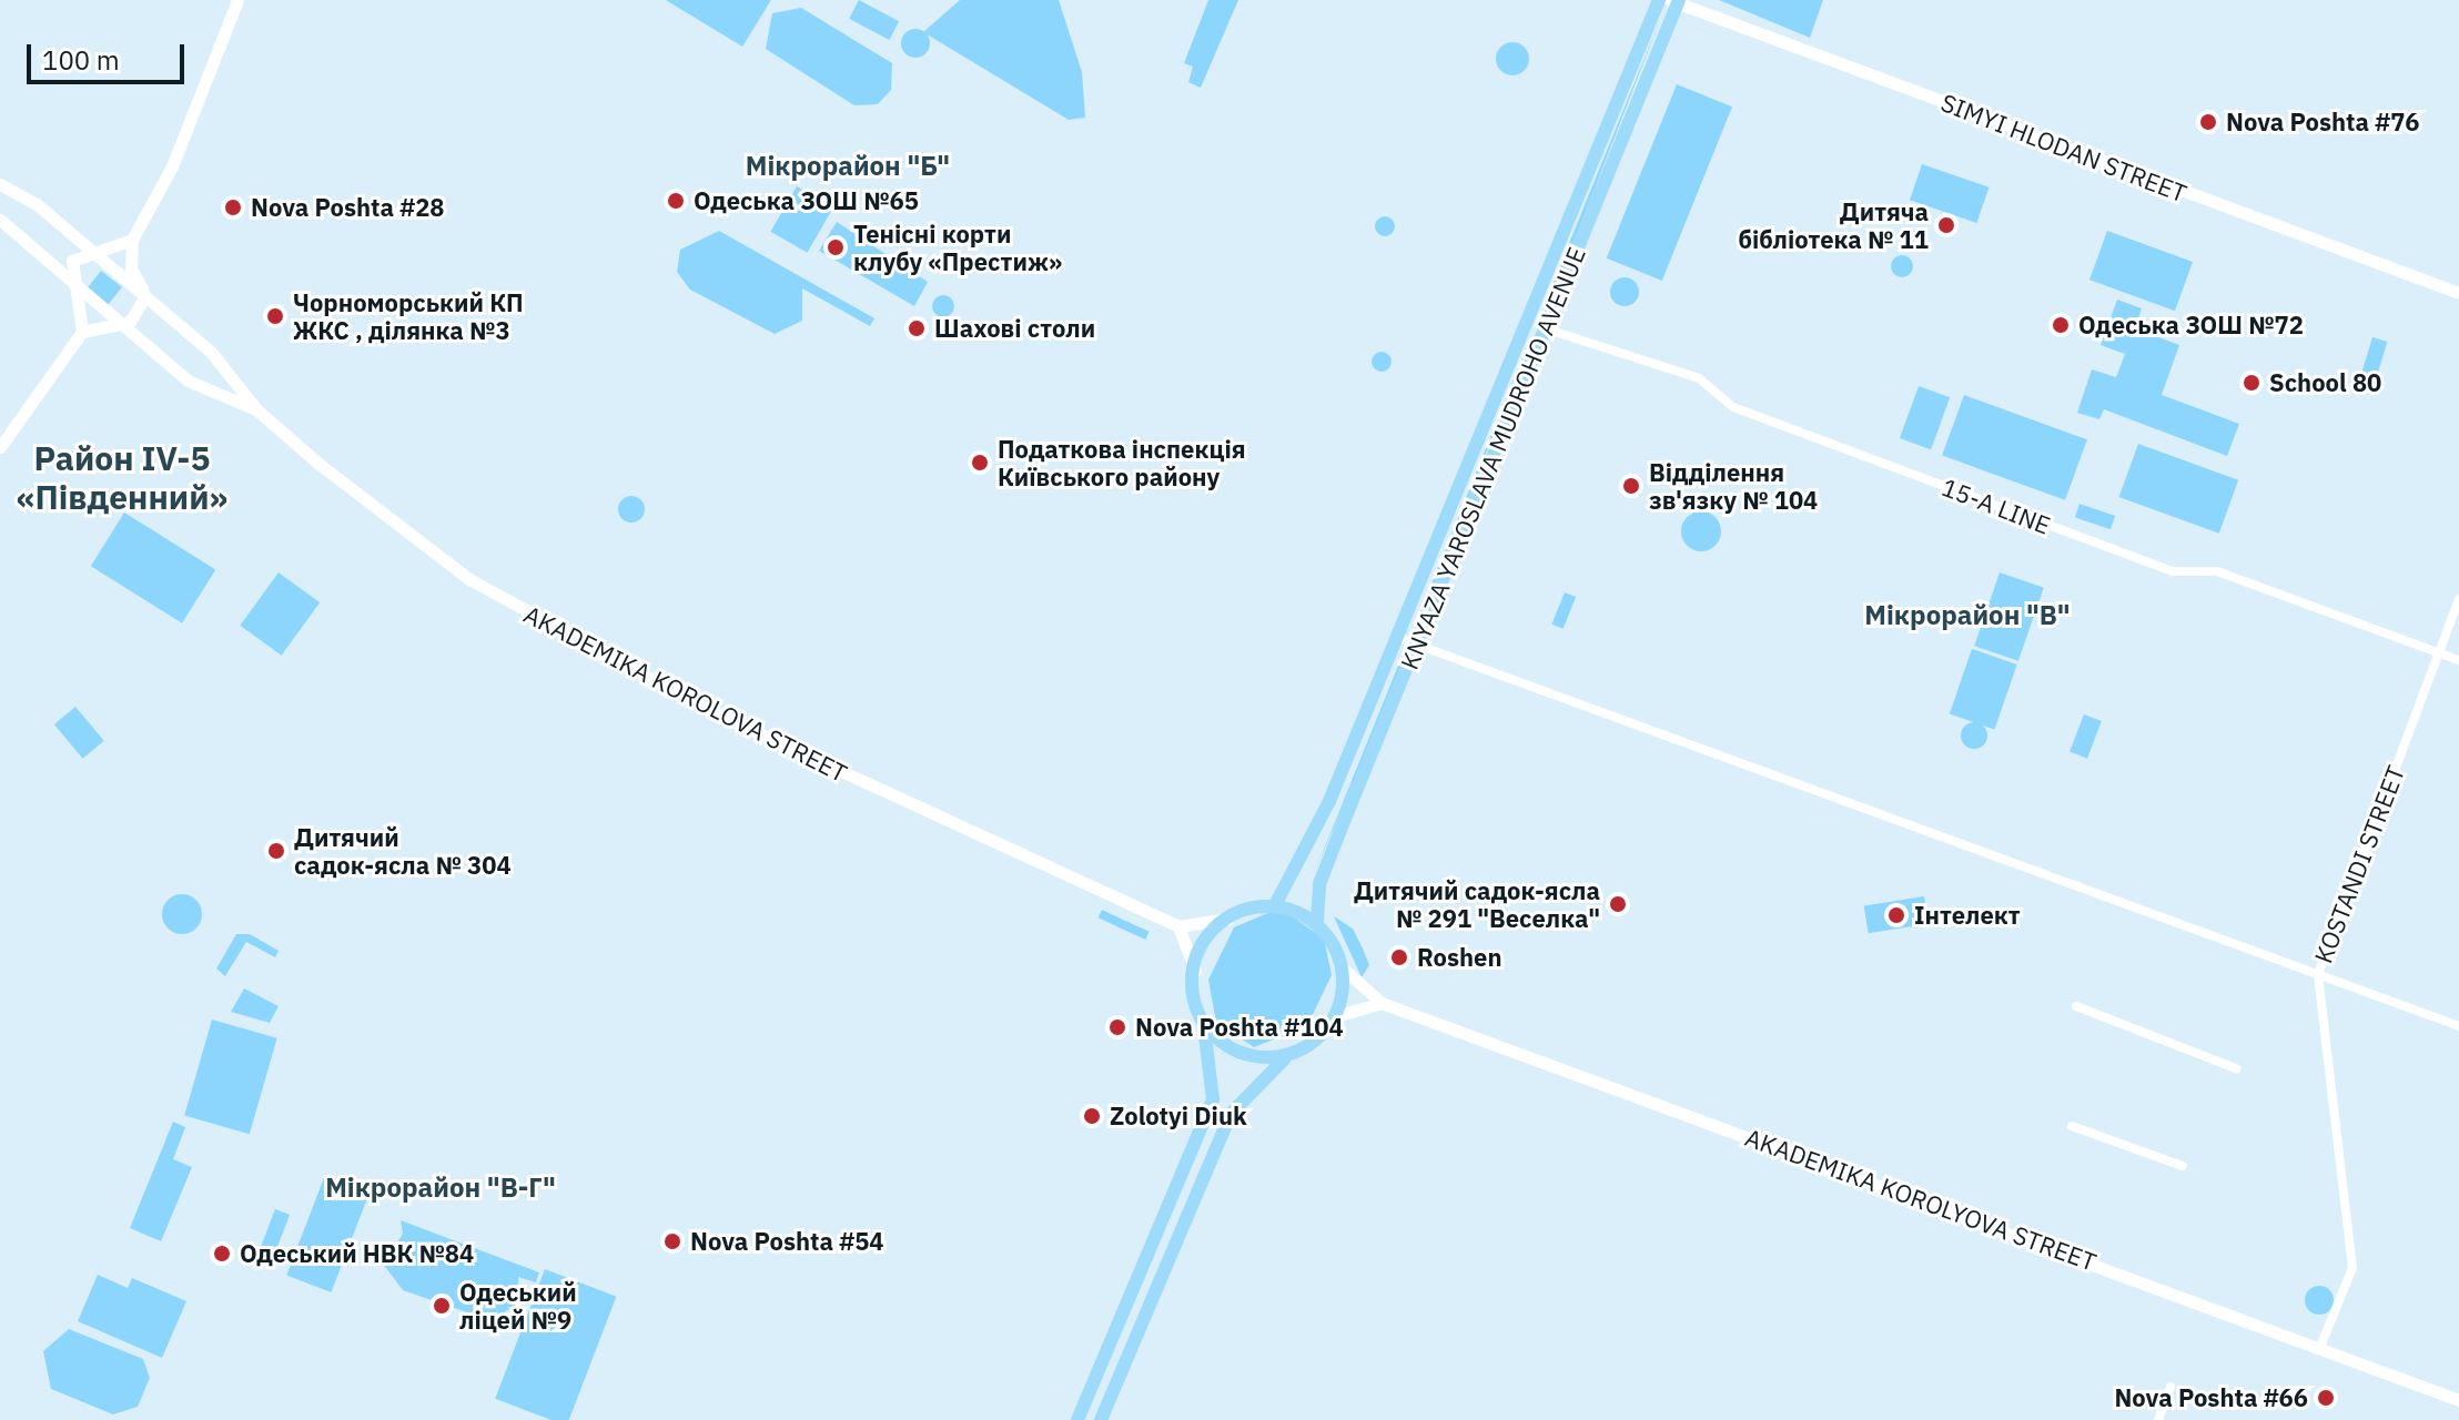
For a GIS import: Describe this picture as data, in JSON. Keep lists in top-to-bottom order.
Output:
{
  "streets": {
    "main road": [
      "SIMYI HLODAN STREET",
      "KNYAZA YAROSLAVA MUDROHO AVENUE",
      "AKADEMIKA KOROLOVA STREET",
      "AKADEMIKA KOROLYOVA STREET"
    ],
    "street": ["15-A LINE", "KOSTANDI STREET"]
  },
  "crossings": [
    ["SIMYI HLODAN STREET", "KNYAZA YAROSLAVA MUDROHO AVENUE"],
    ["KNYAZA YAROSLAVA MUDROHO AVENUE", "15-A LINE"],
    ["KNYAZA YAROSLAVA MUDROHO AVENUE", "AKADEMIKA KOROLYOVA STREET"],
    ["15-A LINE", "KOSTANDI STREET"],
    ["KOSTANDI STREET", "AKADEMIKA KOROLYOVA STREET"]
  ],
  "districts": [
    "Мікрорайон \"Б\"",
    "Район IV-5 «Південний»",
    "Мікрорайон \"В\"",
    "Мікрорайон \"В-Г\""
  ],
  "places": [
    "Nova Poshta #76",
    "Одеська ЗОШ №65",
    "Nova Poshta #28",
    "Дитяча бібліотека № 11",
    "Тенісні корти клубу «Престиж»",
    "Чорноморський КП ЖКС , ділянка №3",
    "Одеська ЗОШ №72",
    "Шахові столи",
    "School 80",
    "Податкова інспекція Київського району",
    "Відділення зв'язку № 104",
    "Дитячий садок-ясла № 304",
    "Дитячий садок-ясла № 291 \"Веселка\"",
    "Інтелект",
    "Roshen",
    "Nova Poshta #104",
    "Zolotyi Diuk",
    "Nova Poshta #54",
    "Одеський НВК №84",
    "Одеський ліцей №9",
    "Nova Poshta #66"
  ],
  "scale_bar": "100 m"
}
